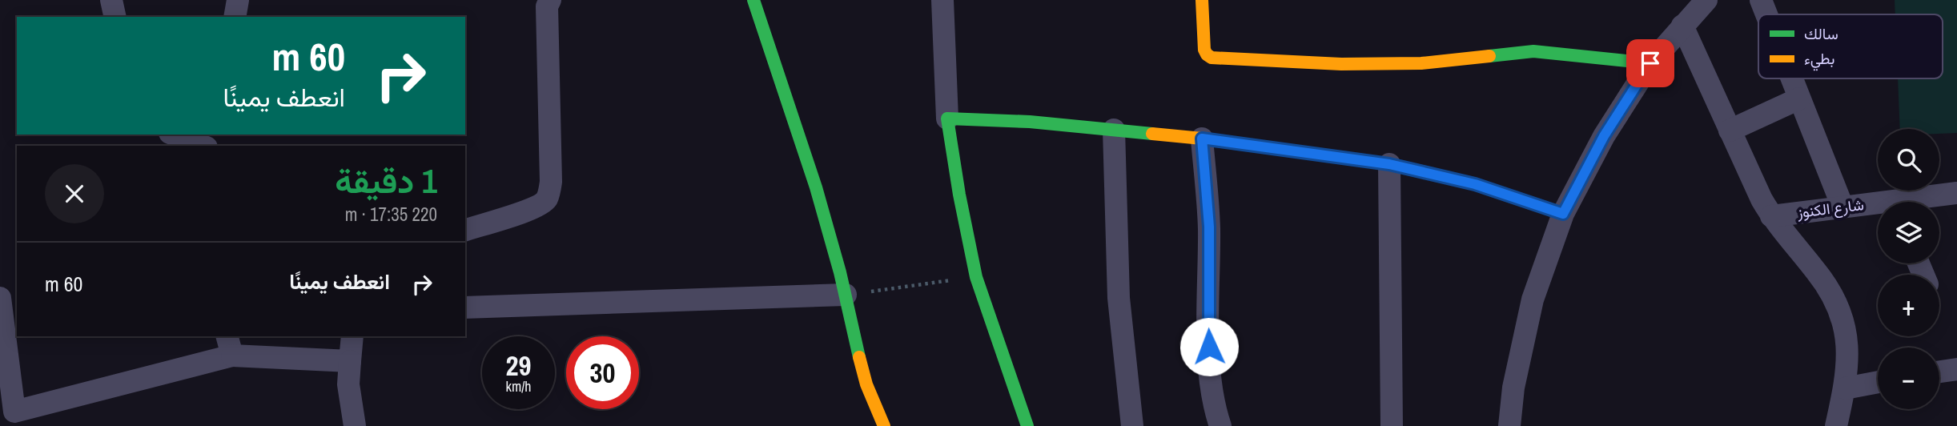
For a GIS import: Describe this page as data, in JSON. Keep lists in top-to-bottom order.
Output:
{
  "streets": {
    "street": ["شارع الكنوز"]
  },
  "legend": ["سالك", "بطيء"],
  "page": {
    "turn": ["60 m", "انعطف يمينًا"],
    "map_buttons": ["+", "−"],
    "heading": ["1 دقيقة", "220 m · 17:35"],
    "list": [
      {
        "name": "انعطف يمينًا",
        "value": "60 m"
      }
    ],
    "speed": "29 km/h",
    "limit": "30"
  }
}
